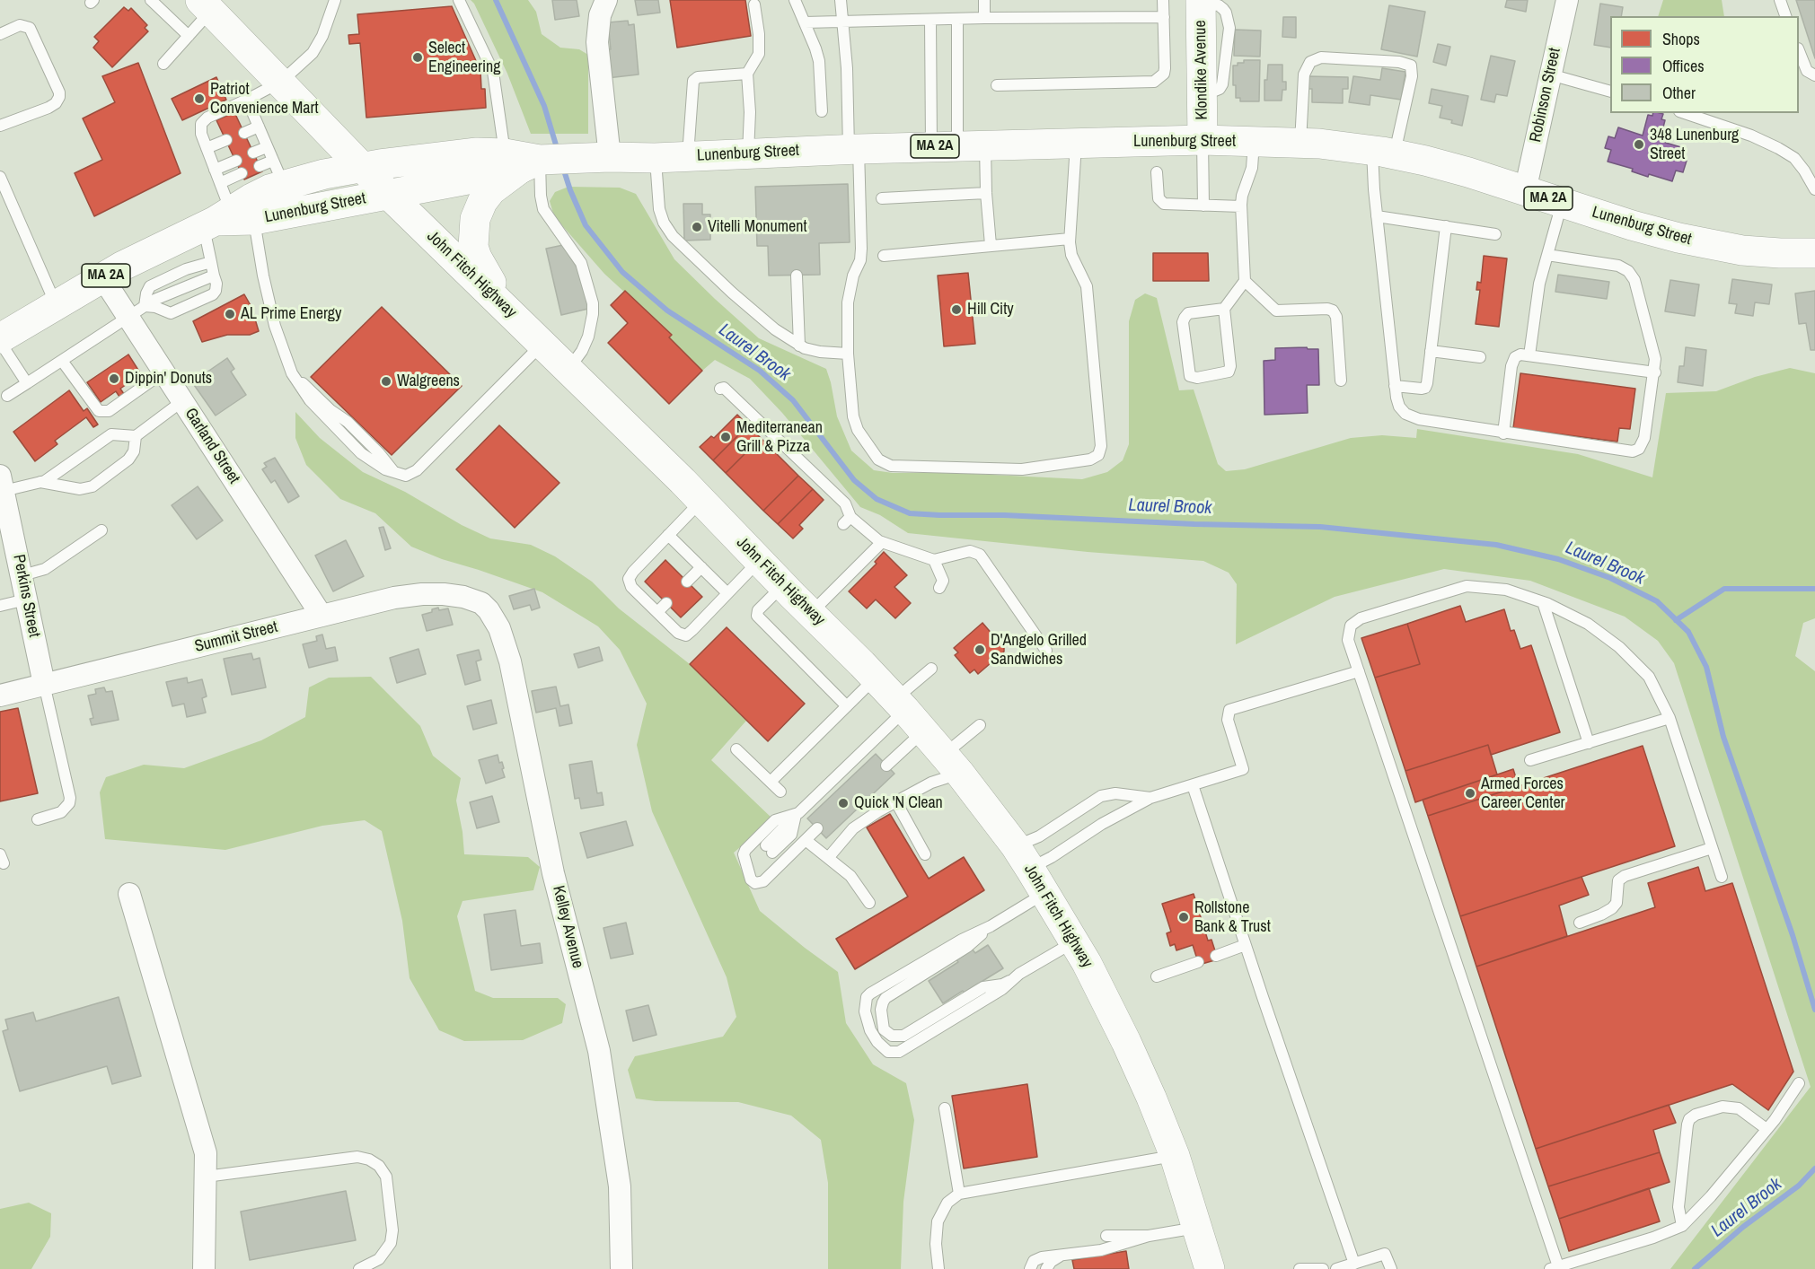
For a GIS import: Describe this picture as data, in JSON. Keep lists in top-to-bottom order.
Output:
{
  "streets": {
    "main road": [
      "Klondike Avenue",
      "Lunenburg Street",
      "MA 2A",
      "John Fitch Highway"
    ],
    "street": [
      "Robinson Street",
      "Garland Street",
      "Perkins Street",
      "Summit Street",
      "Kelley Avenue"
    ]
  },
  "crossings": [
    ["Klondike Avenue", "Lunenburg Street"],
    ["Robinson Street", "Lunenburg Street"],
    ["Lunenburg Street", "John Fitch Highway"],
    ["Lunenburg Street", "Garland Street"],
    ["Garland Street", "Summit Street"],
    ["Perkins Street", "Summit Street"],
    ["Summit Street", "Kelley Avenue"]
  ],
  "water": ["Laurel Brook"],
  "places": [
    "Select Engineering",
    "Patriot Convenience Mart",
    "348 Lunenburg Street",
    "Vitelli Monument",
    "Hill City",
    "AL Prime Energy",
    "Dippin' Donuts",
    "Walgreens",
    "Mediterranean Grill & Pizza",
    "D'Angelo Grilled Sandwiches",
    "Armed Forces Career Center",
    "Quick 'N Clean",
    "Rollstone Bank & Trust"
  ],
  "legend": ["Shops", "Offices", "Other"]
}
